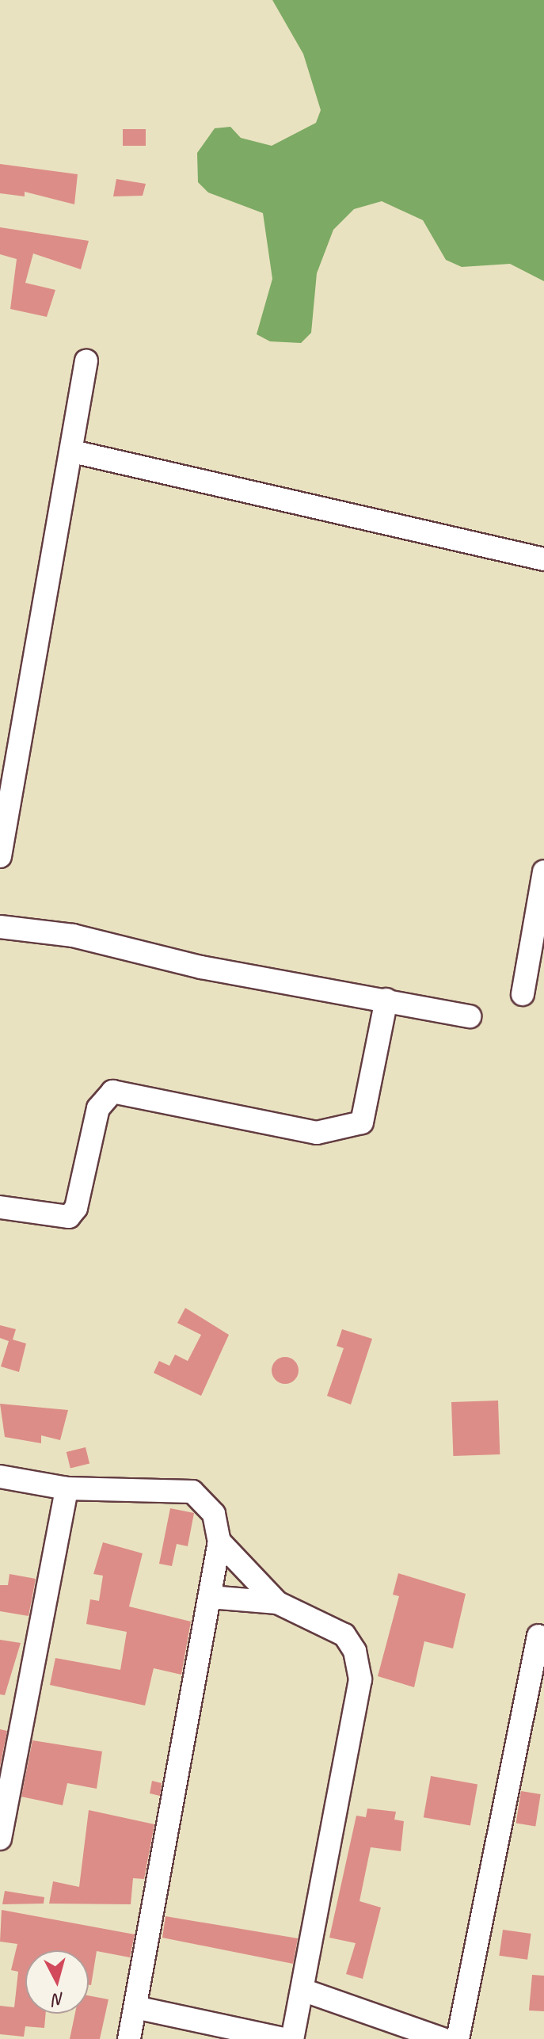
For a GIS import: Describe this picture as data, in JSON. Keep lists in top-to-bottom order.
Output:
{
  "north": "bottom"
}
